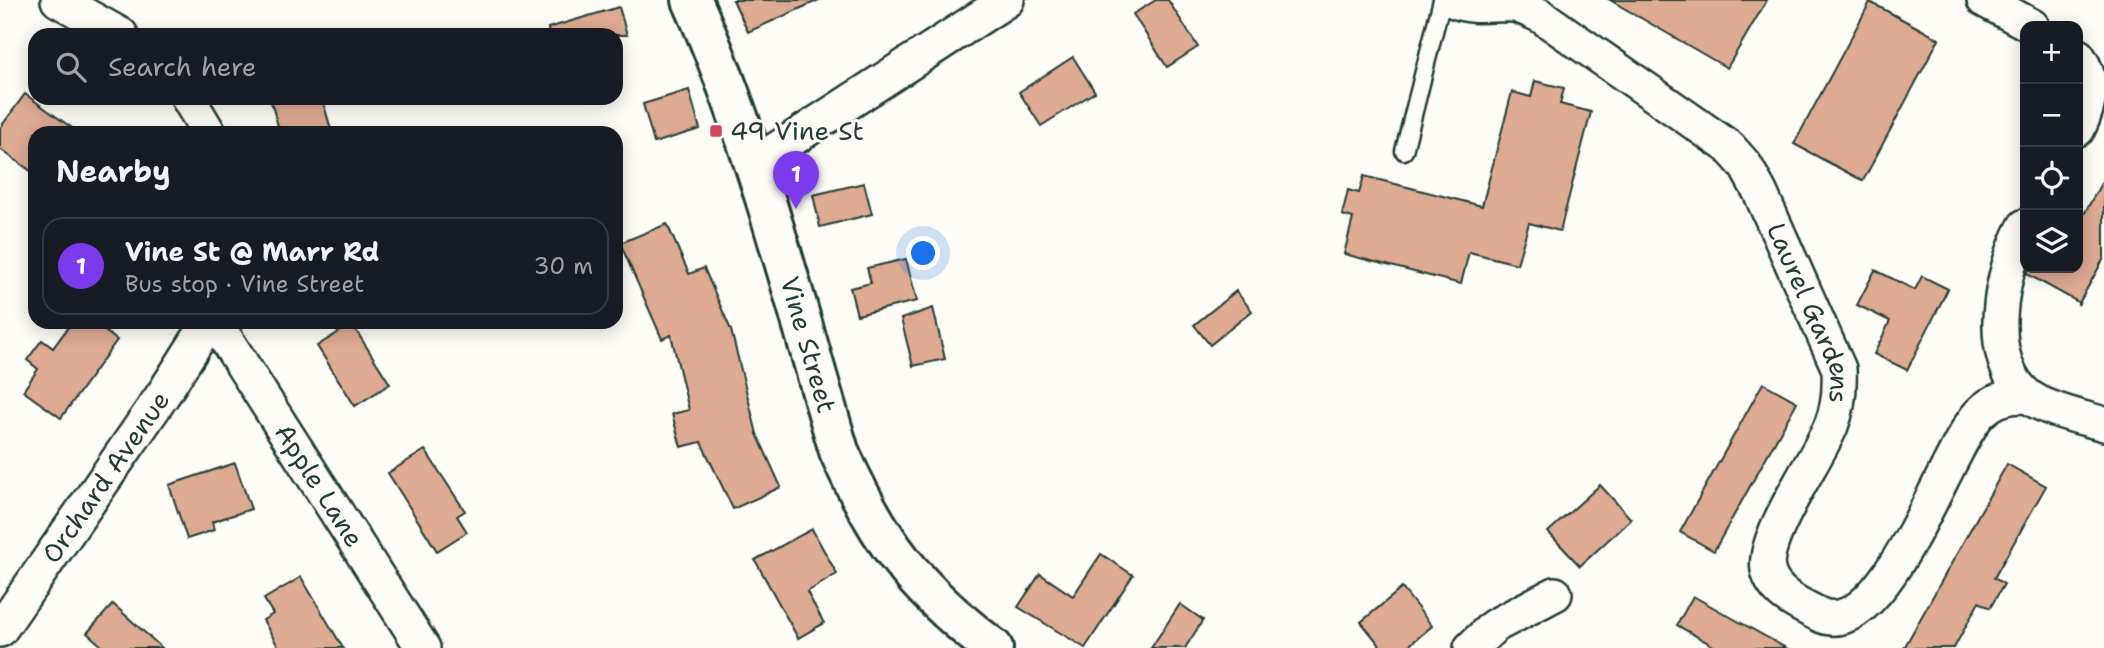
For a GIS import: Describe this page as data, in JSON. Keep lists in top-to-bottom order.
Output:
{
  "streets": {
    "street": [
      "Laurel Gardens",
      "Vine Street",
      "Orchard Avenue",
      "Apple Lane"
    ]
  },
  "places": {
    "transit": ["49 Vine St"]
  },
  "page": {
    "map_buttons": ["+", "−"],
    "search": "Search here",
    "heading": "Nearby",
    "pins": "1",
    "list": [
      {
        "mark": "1",
        "name": "Vine St @ Marr Rd",
        "note": "Bus stop · Vine Street",
        "value": "30 m"
      }
    ]
  }
}
